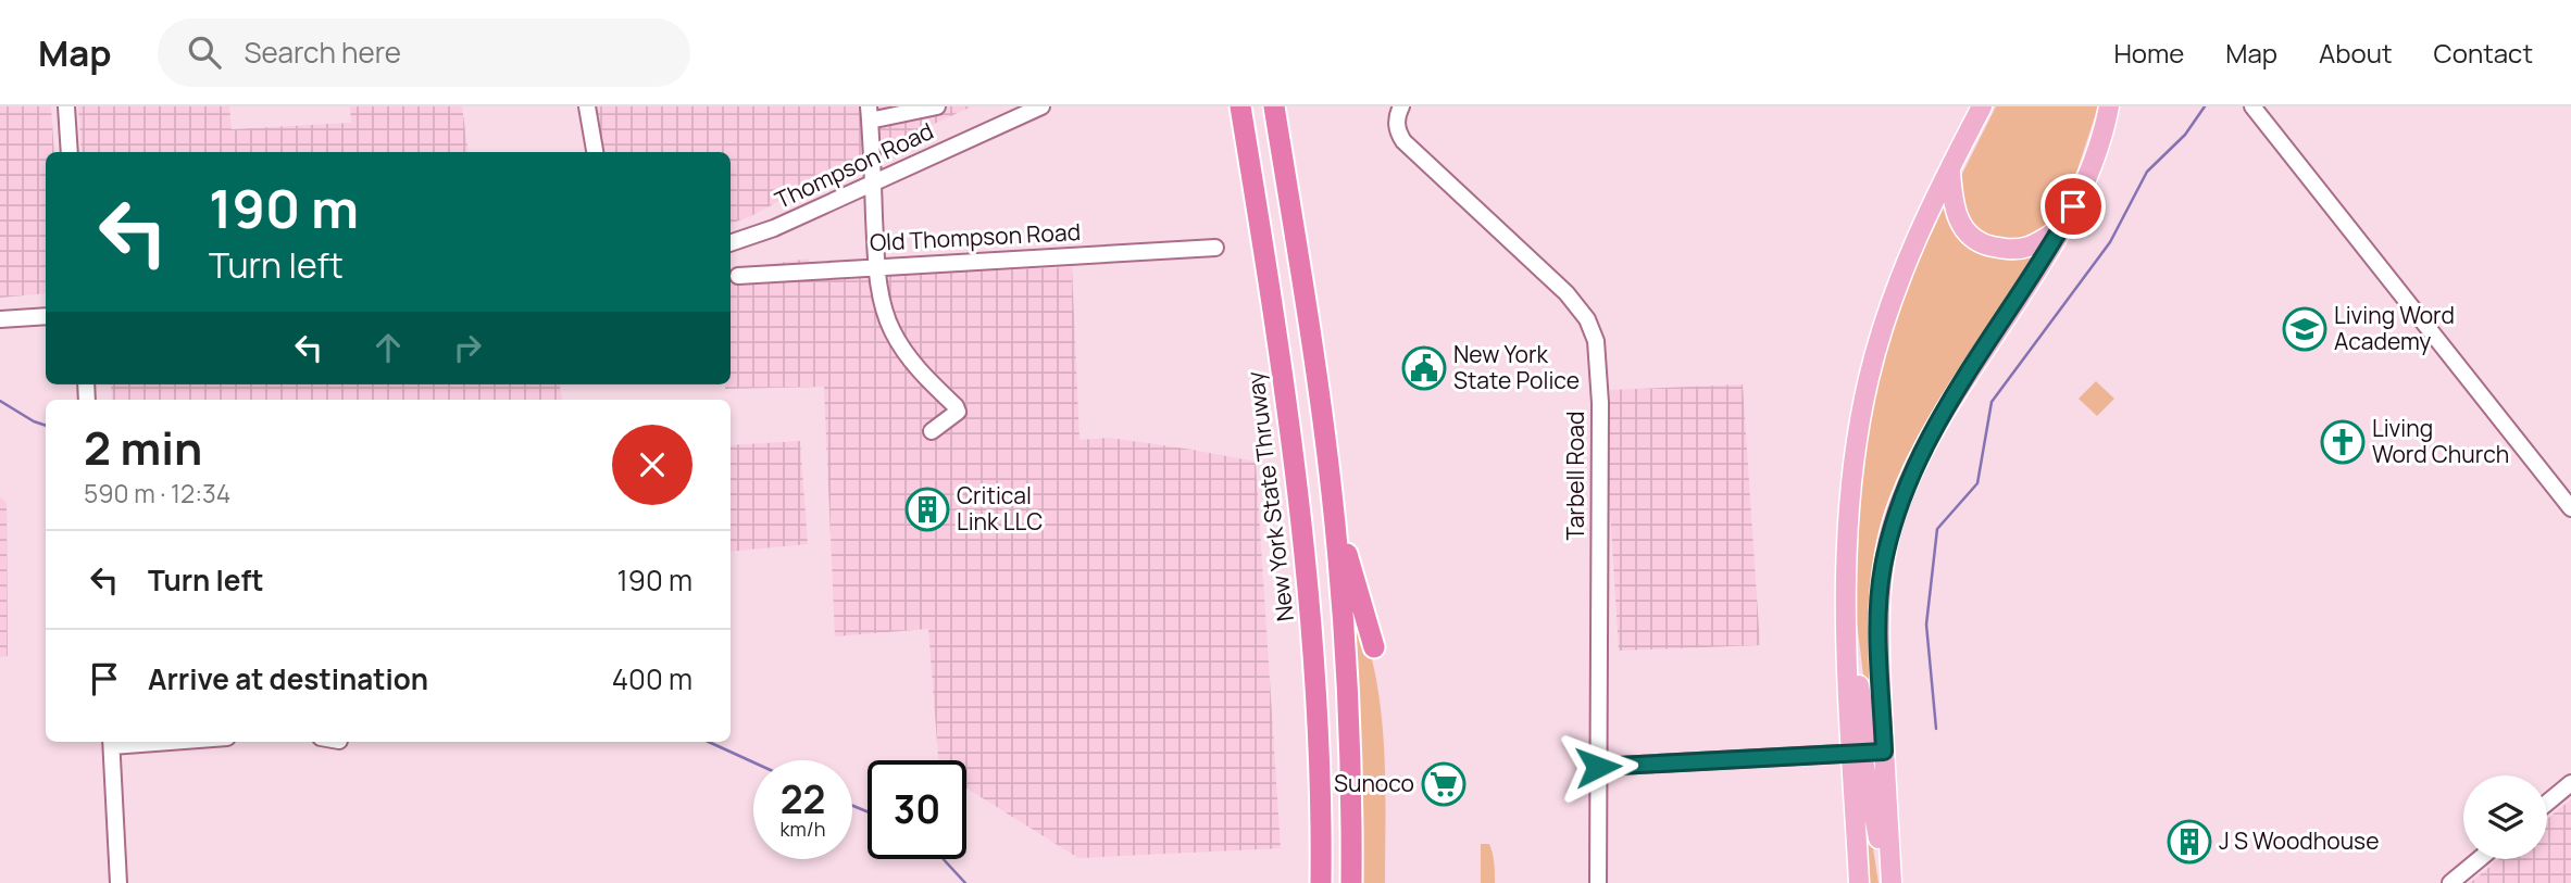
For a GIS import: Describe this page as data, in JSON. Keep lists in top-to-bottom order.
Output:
{
  "streets": {
    "highway": ["New York State Thruway"],
    "street": ["Thompson Road", "Old Thompson Road", "Tarbell Road"]
  },
  "places": {
    "school or university": ["Living Word Academy"],
    "public building": ["New York State Police"],
    "church": ["Living Word Church"],
    "building": ["Critical Link LLC", "J S Woodhouse"],
    "supermarket": ["Sunoco"]
  },
  "page": {
    "header": "Map",
    "search": "Search here",
    "nav": [
      "Home",
      "Map",
      "About",
      "Contact"
    ],
    "turn": ["190 m", "Turn left"],
    "heading": ["2 min", "590 m · 12:34"],
    "list": [
      {
        "name": "Turn left",
        "value": "190 m"
      },
      {
        "name": "Arrive at destination",
        "value": "400 m"
      }
    ],
    "speed": "22 km/h",
    "limit": "30"
  }
}
